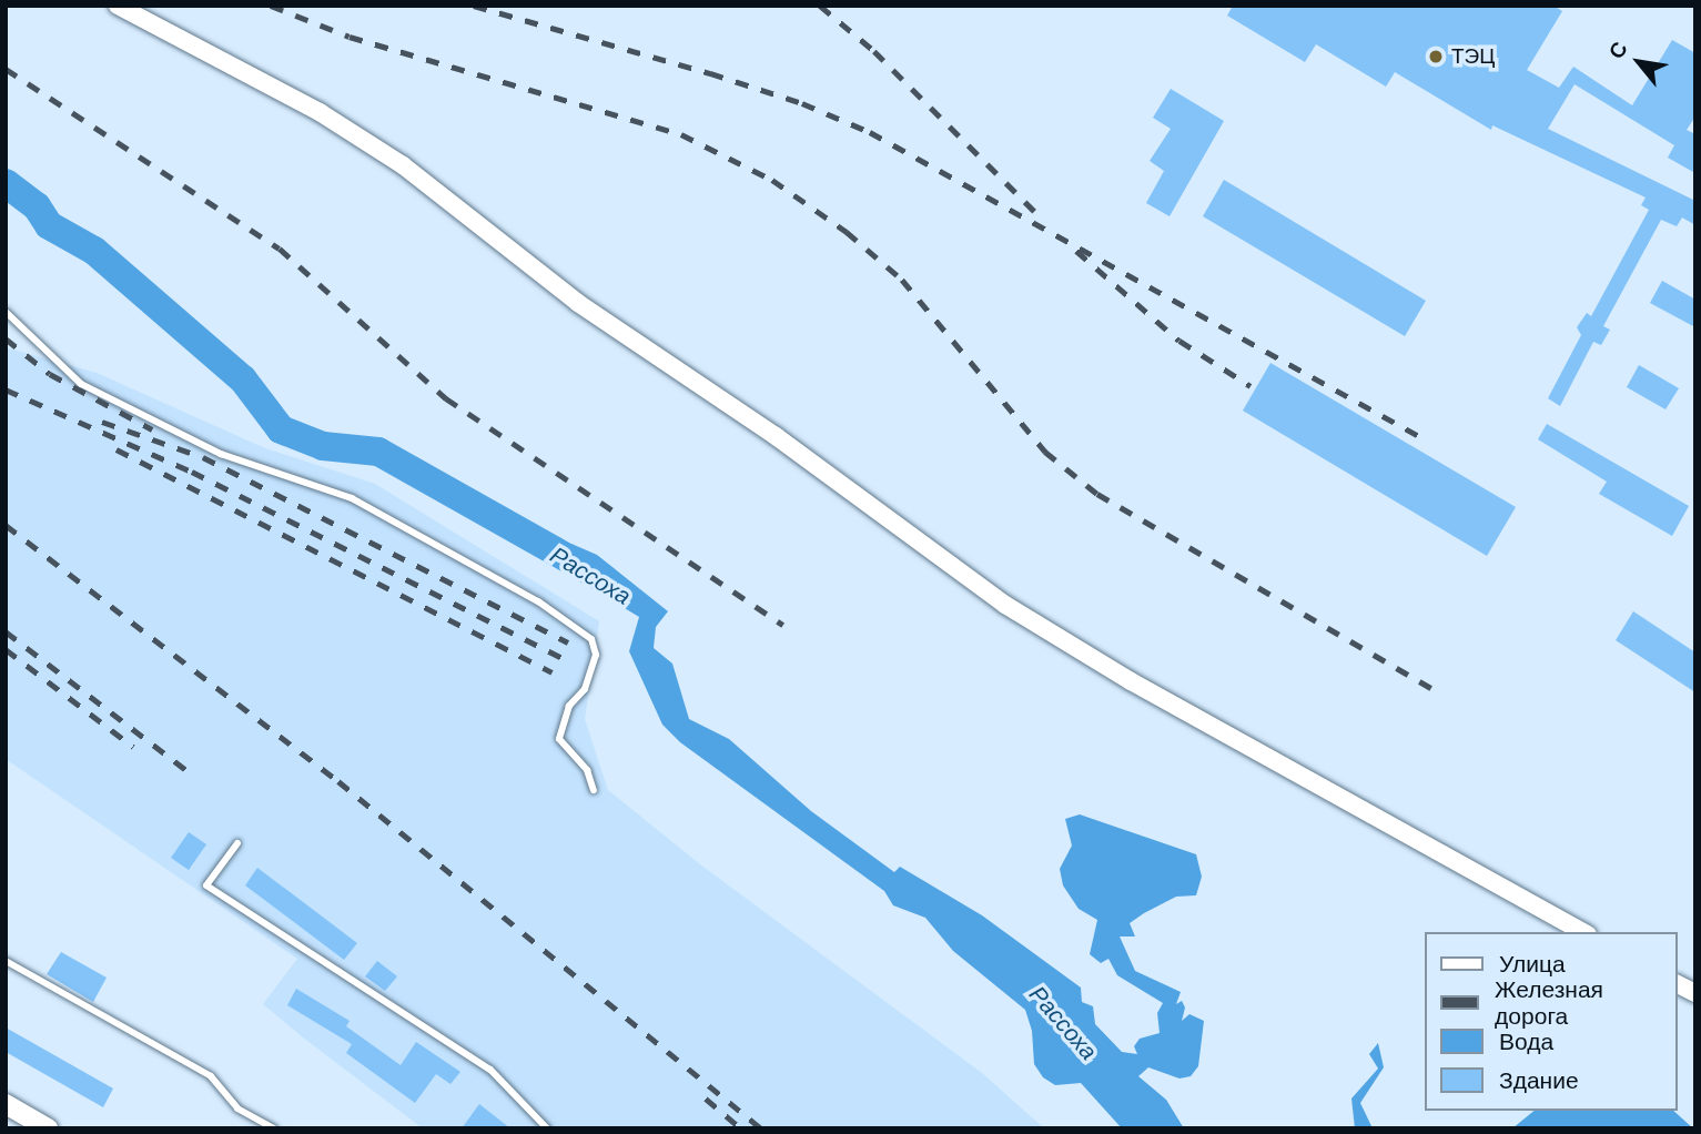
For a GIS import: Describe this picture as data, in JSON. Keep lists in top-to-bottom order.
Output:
{
  "water": ["Рассоха"],
  "places": ["ТЭЦ"],
  "legend": [
    "Улица",
    "Железная дорога",
    "Вода",
    "Здание"
  ],
  "north": "top left"
}
